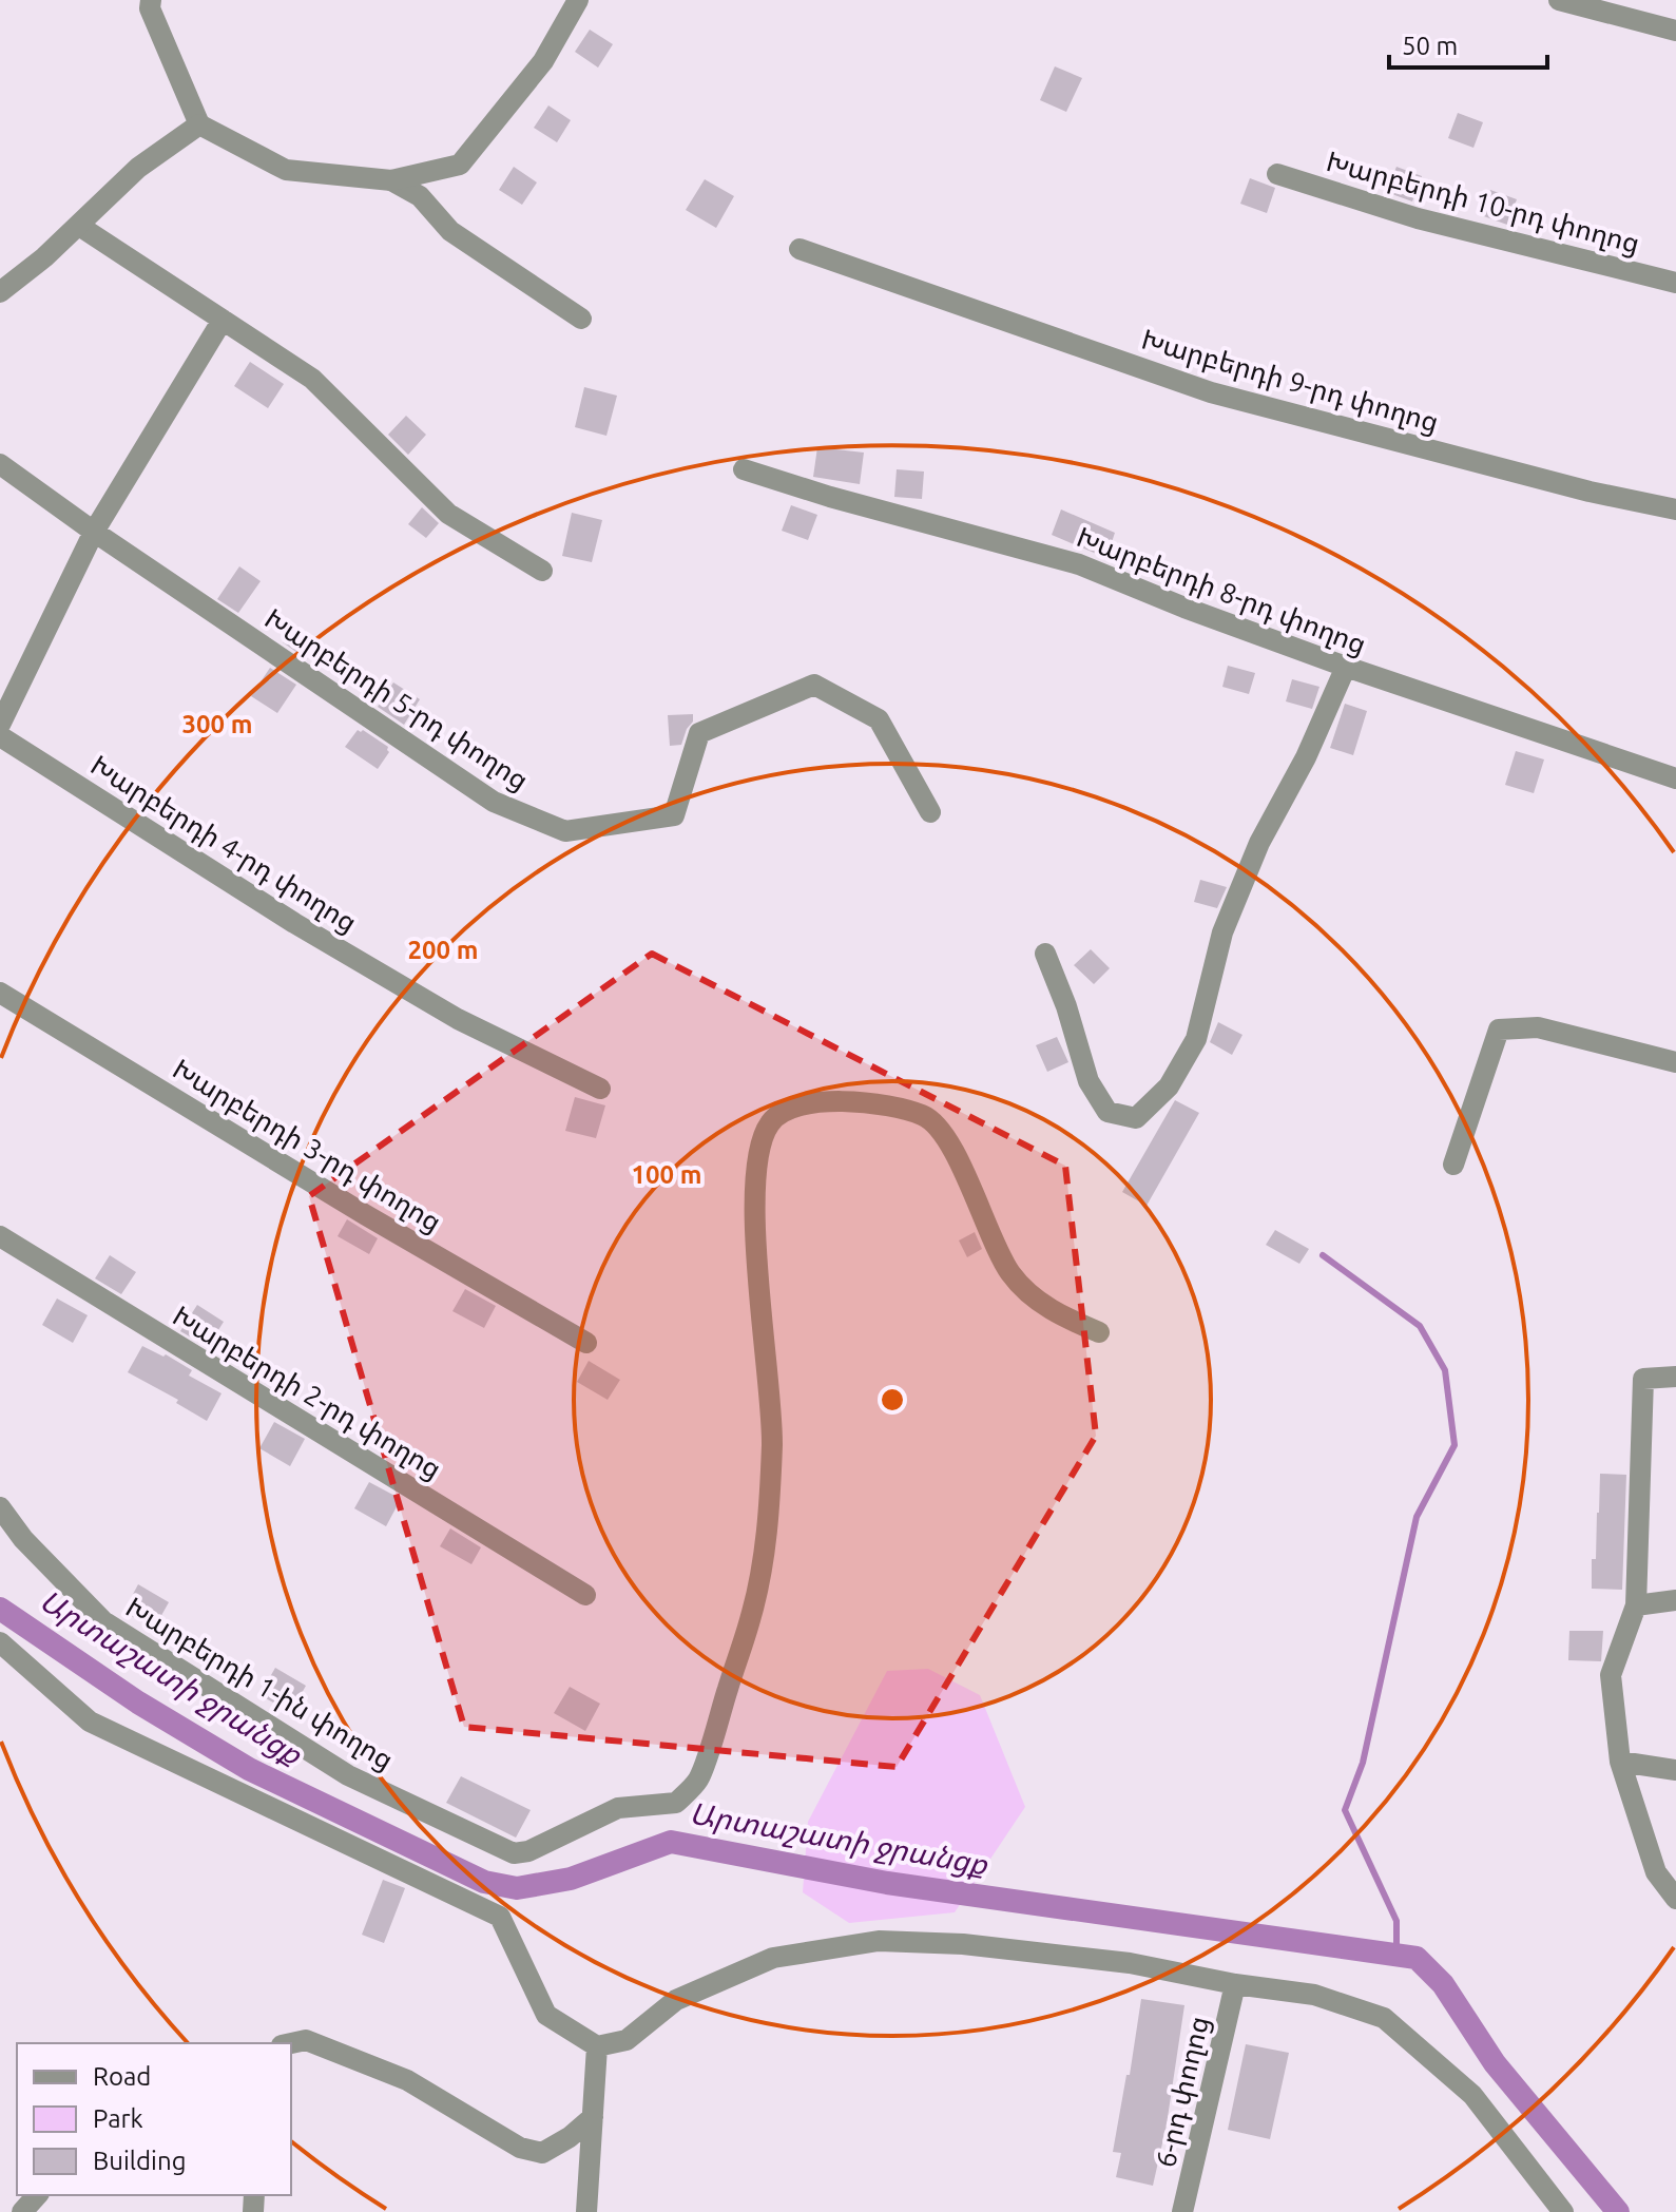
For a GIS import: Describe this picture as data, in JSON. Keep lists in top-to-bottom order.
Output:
{
  "streets": {
    "street": [
      "Խարբերդի 10-րդ փողոց",
      "Խարբերդի 9-րդ փողոց",
      "Խարբերդի 8-րդ փողոց",
      "Խարբերդի 5-րդ փողոց",
      "Խարբերդի 4-րդ փողոց",
      "Խարբերդի 3-րդ փողոց",
      "Խարբերդի 2-րդ փողոց",
      "Խարբերդի 1-ին փողոց",
      "6-րդ փողոց"
    ]
  },
  "water": ["Արտաշատի ջրանցք"],
  "legend": ["Road", "Park", "Building"],
  "scale_bar": "50 m",
  "rings": ["300 m", "200 m", "100 m"]
}
